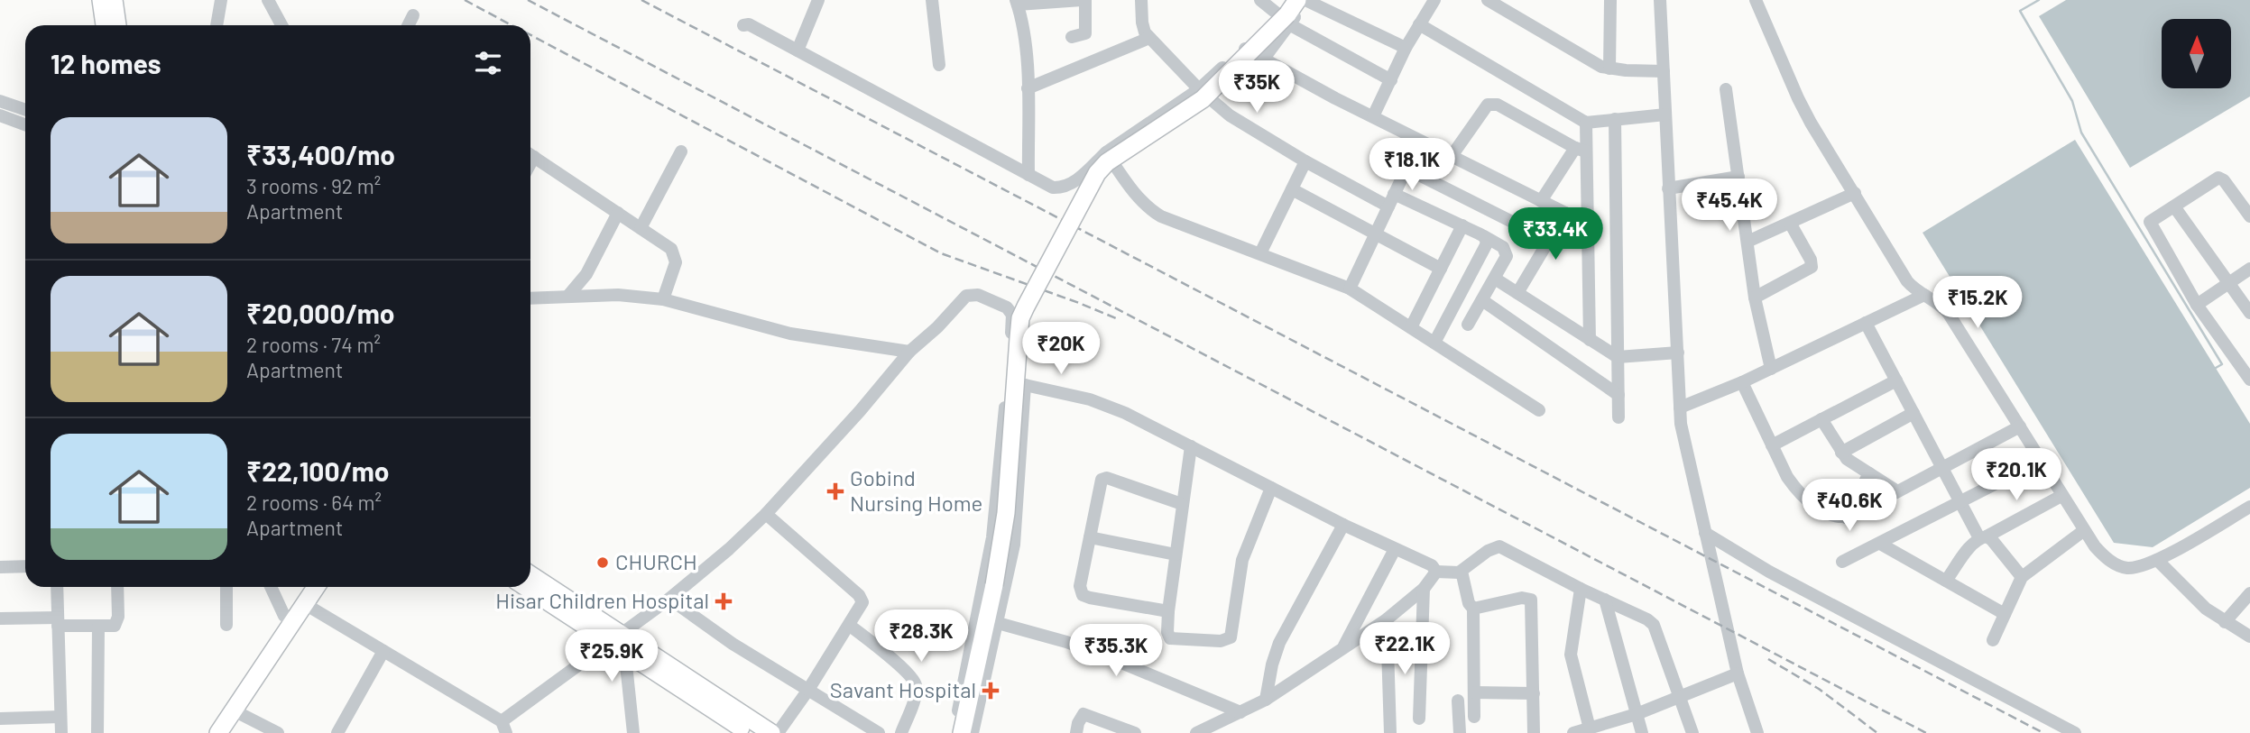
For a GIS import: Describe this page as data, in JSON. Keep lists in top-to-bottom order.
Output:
{
  "places": {
    "health": ["Gobind Nursing Home", "Hisar Children Hospital", "Savant Hospital"],
    "other": ["CHURCH"]
  },
  "north": "top",
  "page": {
    "heading": "12 homes",
    "price": [
      "₹35K",
      "₹18.1K",
      "₹45.4K",
      "₹33.4K",
      "₹15.2K",
      "₹20K",
      "₹20.1K",
      "₹40.6K",
      "₹28.3K",
      "₹22.1K",
      "₹35.3K",
      "₹25.9K"
    ],
    "list": [
      {
        "name": "₹33,400/mo",
        "note": "3 rooms · 92 m² · Apartment"
      },
      {
        "name": "₹20,000/mo",
        "note": "2 rooms · 74 m² · Apartment"
      },
      {
        "name": "₹22,100/mo",
        "note": "2 rooms · 64 m² · Apartment"
      }
    ]
  }
}
